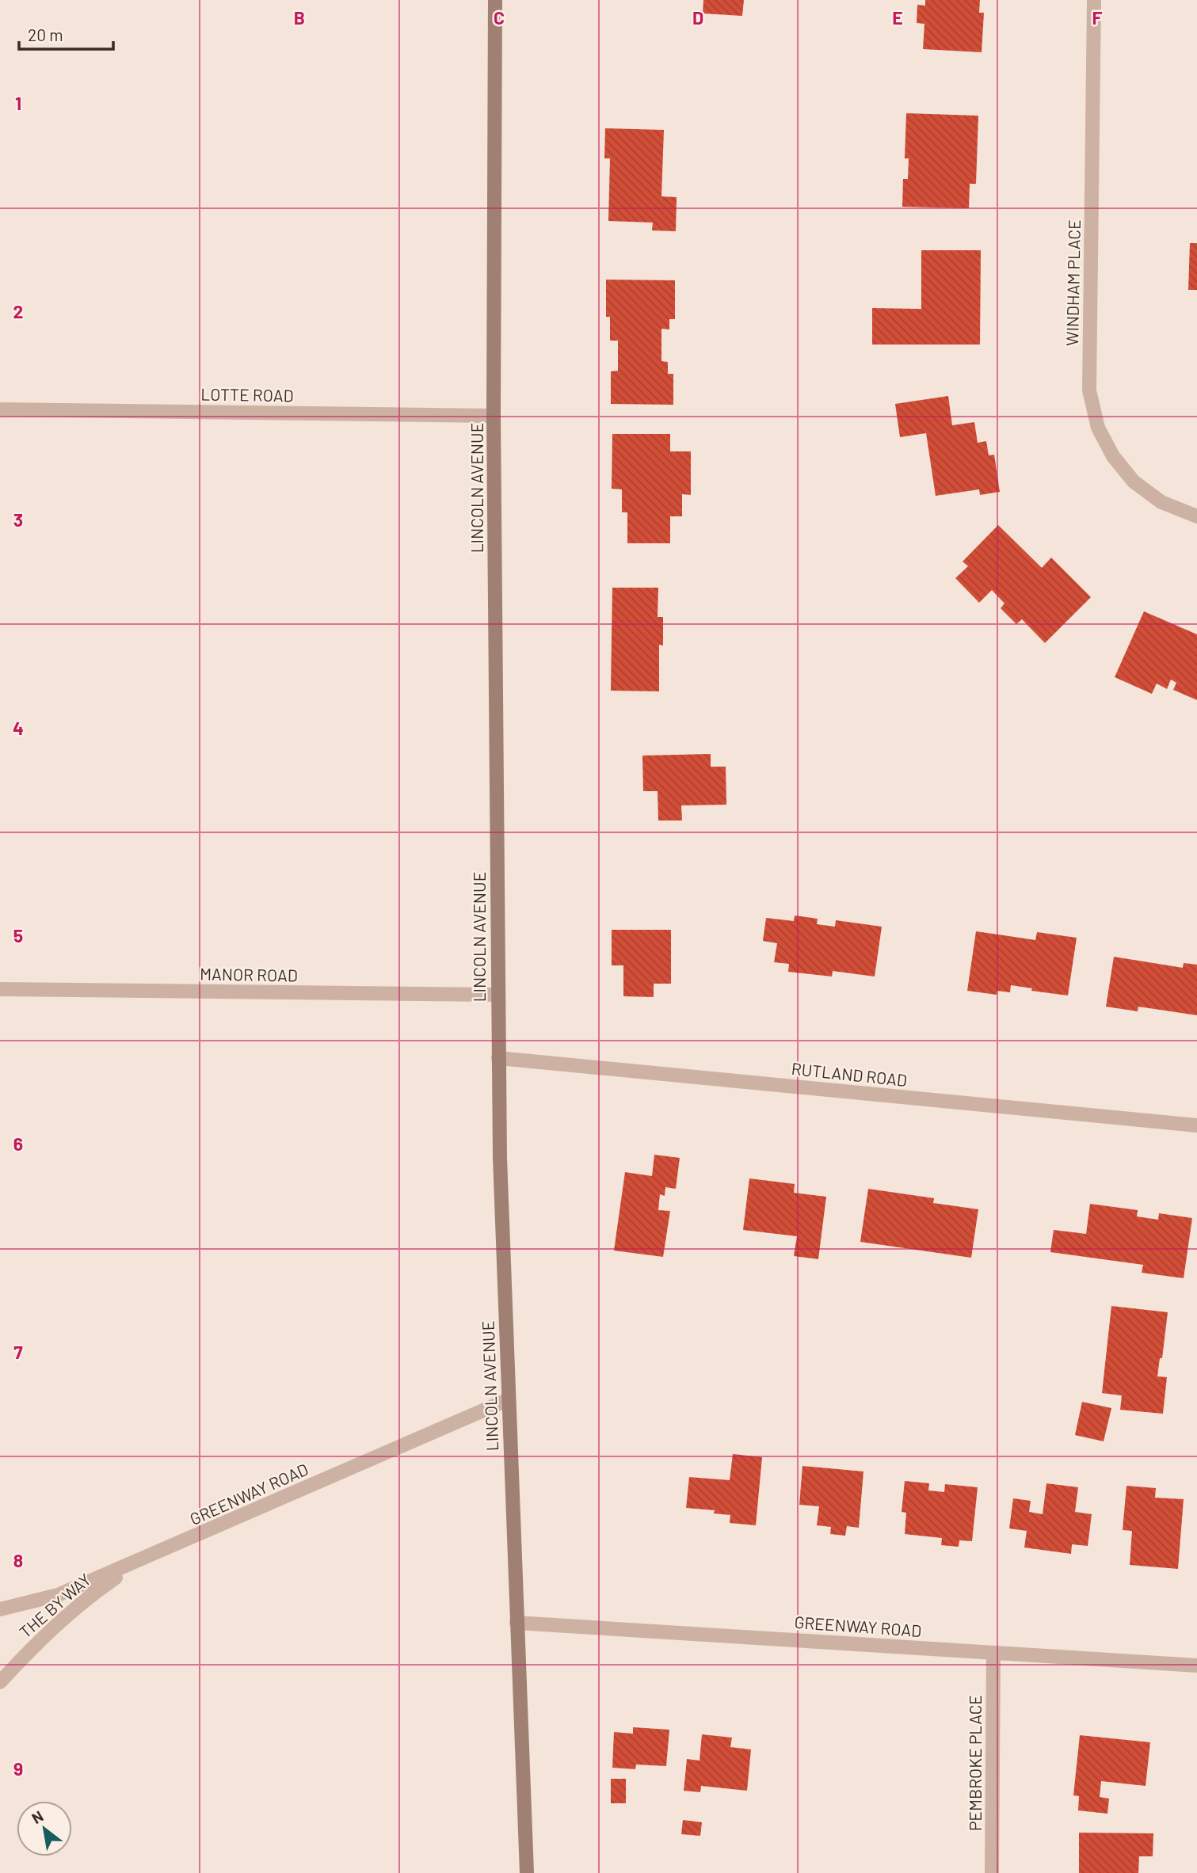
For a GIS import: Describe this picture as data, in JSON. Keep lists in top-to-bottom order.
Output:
{
  "streets": {
    "main road": ["LINCOLN AVENUE"],
    "street": [
      "WINDHAM PLACE",
      "LOTTE ROAD",
      "MANOR ROAD",
      "RUTLAND ROAD",
      "GREENWAY ROAD",
      "THE BY WAY",
      "PEMBROKE PLACE"
    ]
  },
  "crossings": [
    ["LOTTE ROAD", "LINCOLN AVENUE"],
    ["LINCOLN AVENUE", "MANOR ROAD"],
    ["LINCOLN AVENUE", "RUTLAND ROAD"],
    ["LINCOLN AVENUE", "GREENWAY ROAD"],
    ["GREENWAY ROAD", "THE BY WAY"],
    ["GREENWAY ROAD", "PEMBROKE PLACE"]
  ],
  "scale_bar": "20 m",
  "north": "top left",
  "grid": {
    "columns": [
      "B",
      "C",
      "D",
      "E",
      "F"
    ],
    "rows": [
      "1",
      "2",
      "3",
      "4",
      "5",
      "6",
      "7",
      "8",
      "9"
    ]
  }
}
